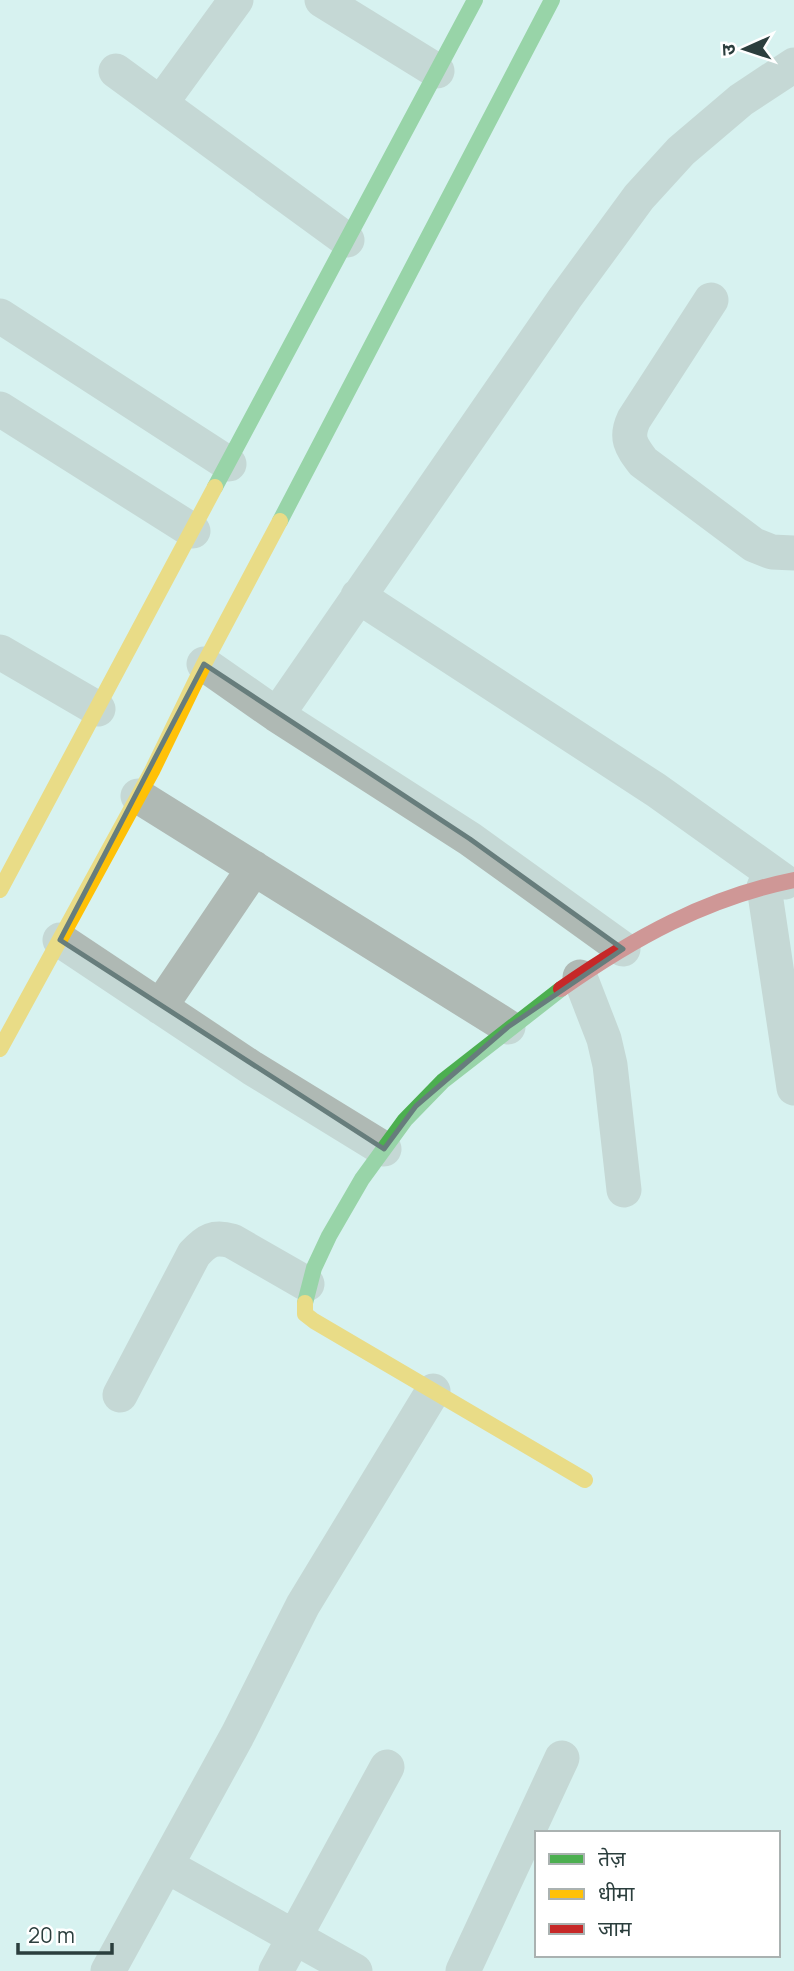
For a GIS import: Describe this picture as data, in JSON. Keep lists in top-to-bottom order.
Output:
{
  "legend": ["तेज़", "धीमा", "जाम"],
  "scale_bar": "20 m",
  "north": "left"
}
